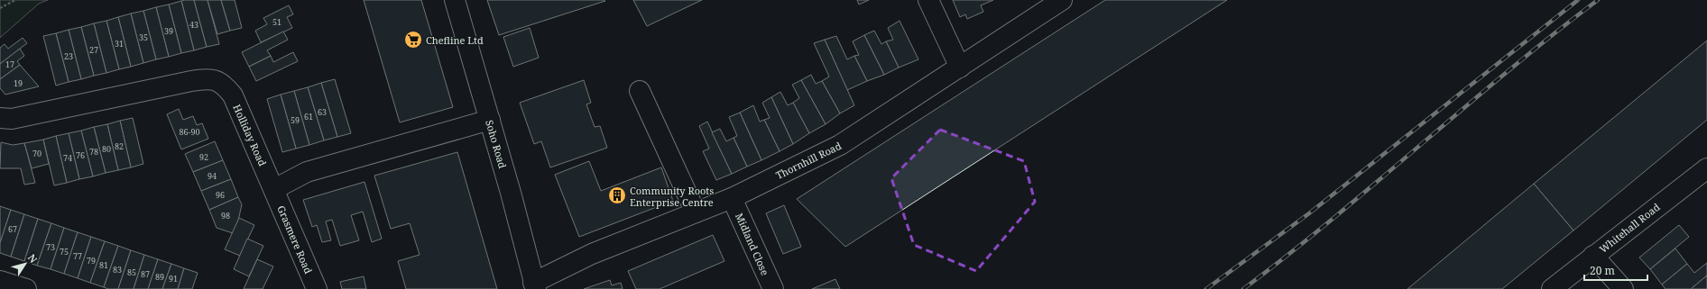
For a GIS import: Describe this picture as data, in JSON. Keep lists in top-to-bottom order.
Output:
{
  "streets": {
    "main road": [
      "Holliday Road",
      "Soho Road",
      "Thornhill Road",
      "Whitehall Road",
      "Grasmere Road",
      "Midland Close"
    ]
  },
  "crossings": [
    ["Holliday Road", "Grasmere Road"],
    ["Soho Road", "Thornhill Road"],
    ["Thornhill Road", "Midland Close"]
  ],
  "places": {
    "supermarket": ["Chefline Ltd"],
    "building": ["Community Roots Enterprise Centre"]
  },
  "house_numbers": [
    "51",
    "43",
    "39",
    "35",
    "31",
    "27",
    "23",
    "17",
    "19",
    "63",
    "61",
    "59",
    "86-90",
    "82",
    "80",
    "78",
    "70",
    "76",
    "92",
    "74",
    "94",
    "96",
    "98",
    "67",
    "73",
    "75",
    "77",
    "79",
    "81",
    "83",
    "85",
    "87",
    "89",
    "91"
  ],
  "scale_bar": "20 m",
  "north": "top right"
}
